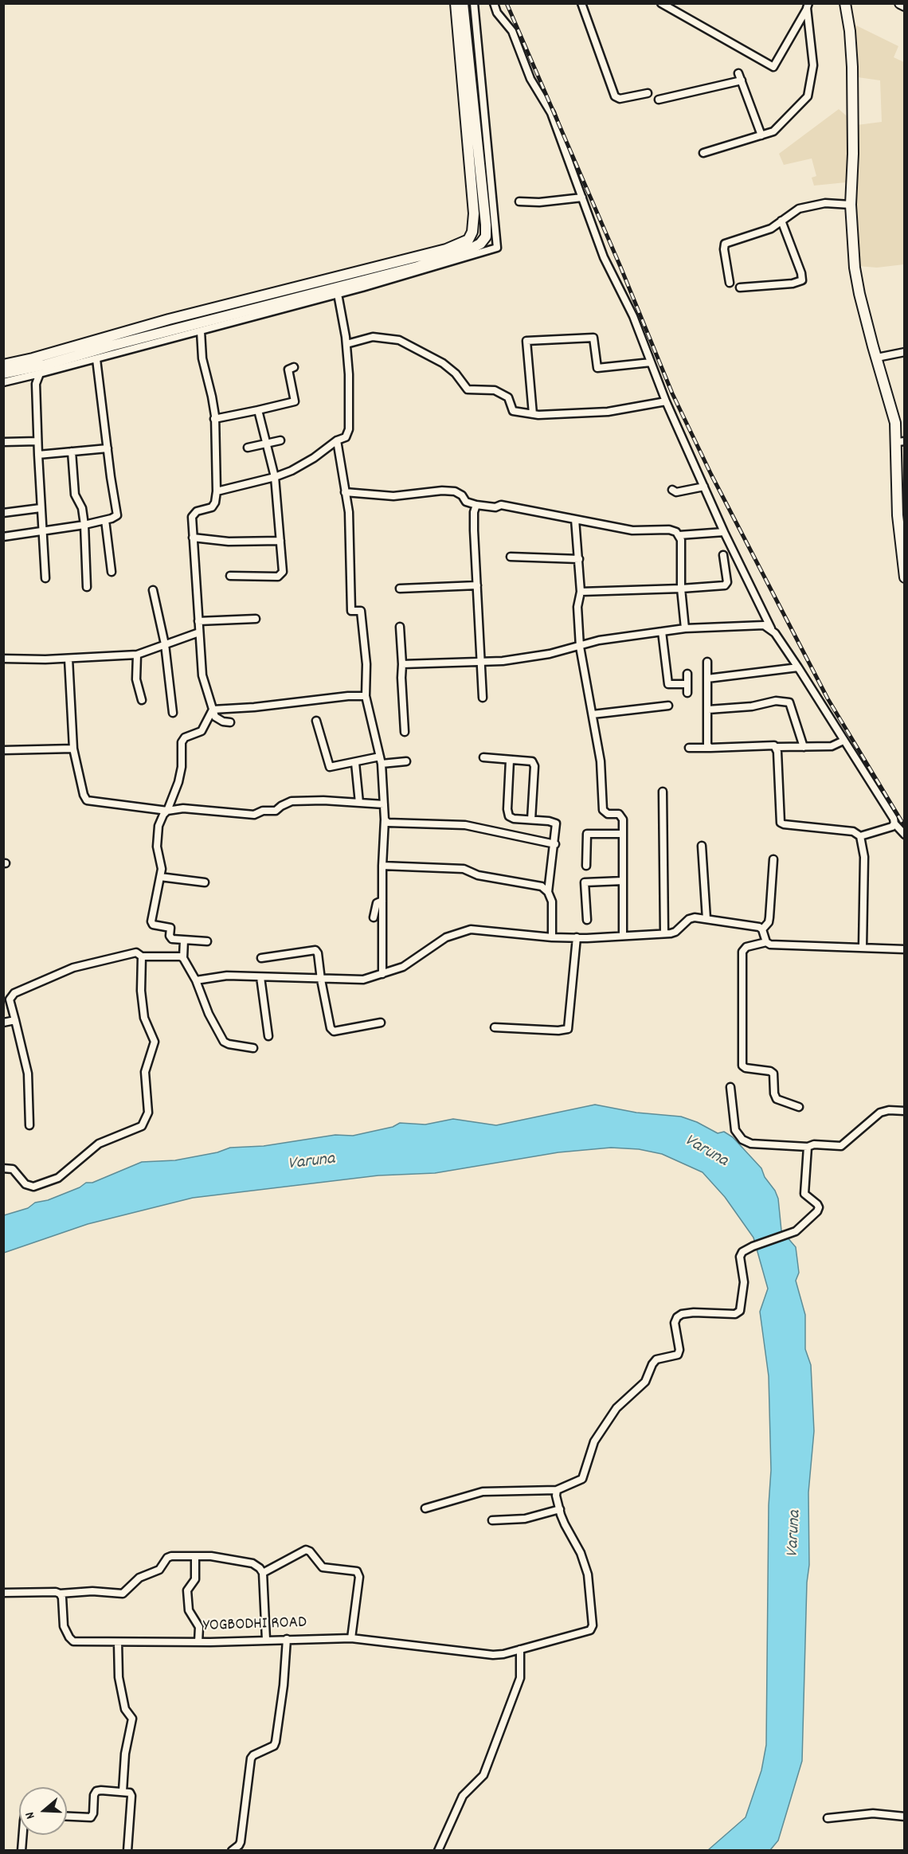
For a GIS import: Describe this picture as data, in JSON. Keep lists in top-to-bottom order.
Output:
{
  "streets": {
    "street": ["YOGBODHI ROAD"]
  },
  "water": ["Varuna"],
  "north": "left"
}
